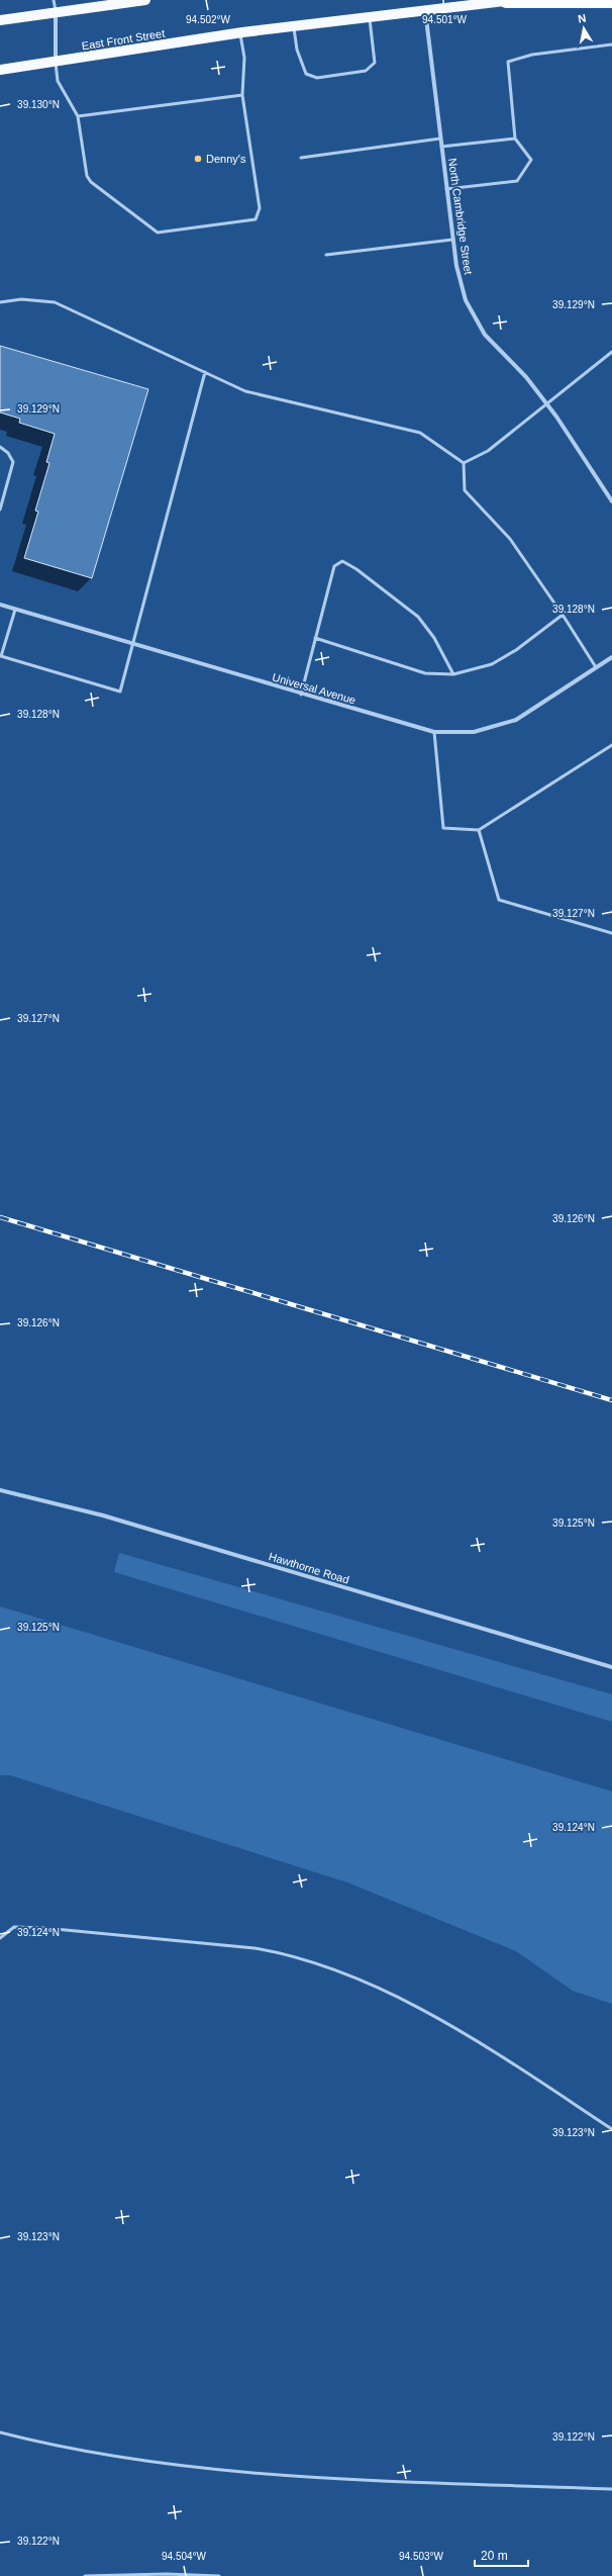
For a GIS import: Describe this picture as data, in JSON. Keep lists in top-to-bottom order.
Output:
{
  "streets": {
    "main road": ["East Front Street"],
    "street": ["North Cambridge Street", "Universal Avenue", "Hawthorne Road"]
  },
  "crossings": [
    ["East Front Street", "North Cambridge Street"]
  ],
  "places": ["Denny's"],
  "scale_bar": "20 m",
  "north": "top",
  "coordinates": [
    "94.502°W",
    "94.501°W",
    "39.130°N",
    "39.129°N",
    "39.128°N",
    "39.127°N",
    "39.126°N",
    "39.125°N",
    "39.124°N",
    "39.123°N",
    "39.122°N",
    "94.504°W",
    "94.503°W"
  ]
}
